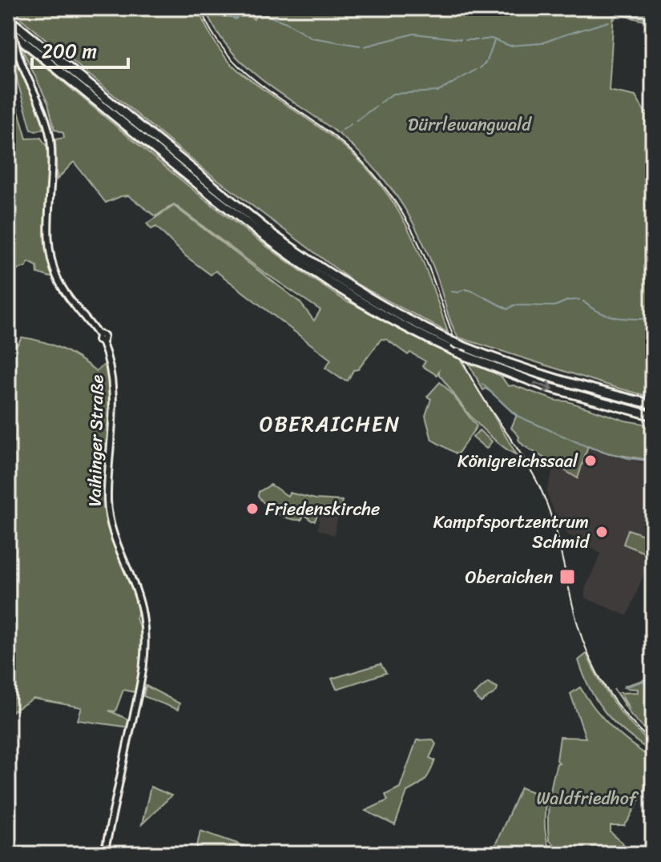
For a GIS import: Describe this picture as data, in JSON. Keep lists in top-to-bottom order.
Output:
{
  "streets": {
    "main road": ["Vaihinger Straße"]
  },
  "districts": ["OBERAICHEN"],
  "parks": ["Dürrlewangwald", "Waldfriedhof"],
  "places": {
    "other": ["Königreichssaal", "Friedenskirche", "Kampfsportzentrum Schmid"],
    "transit": ["Oberaichen"]
  },
  "scale_bar": "200 m"
}
